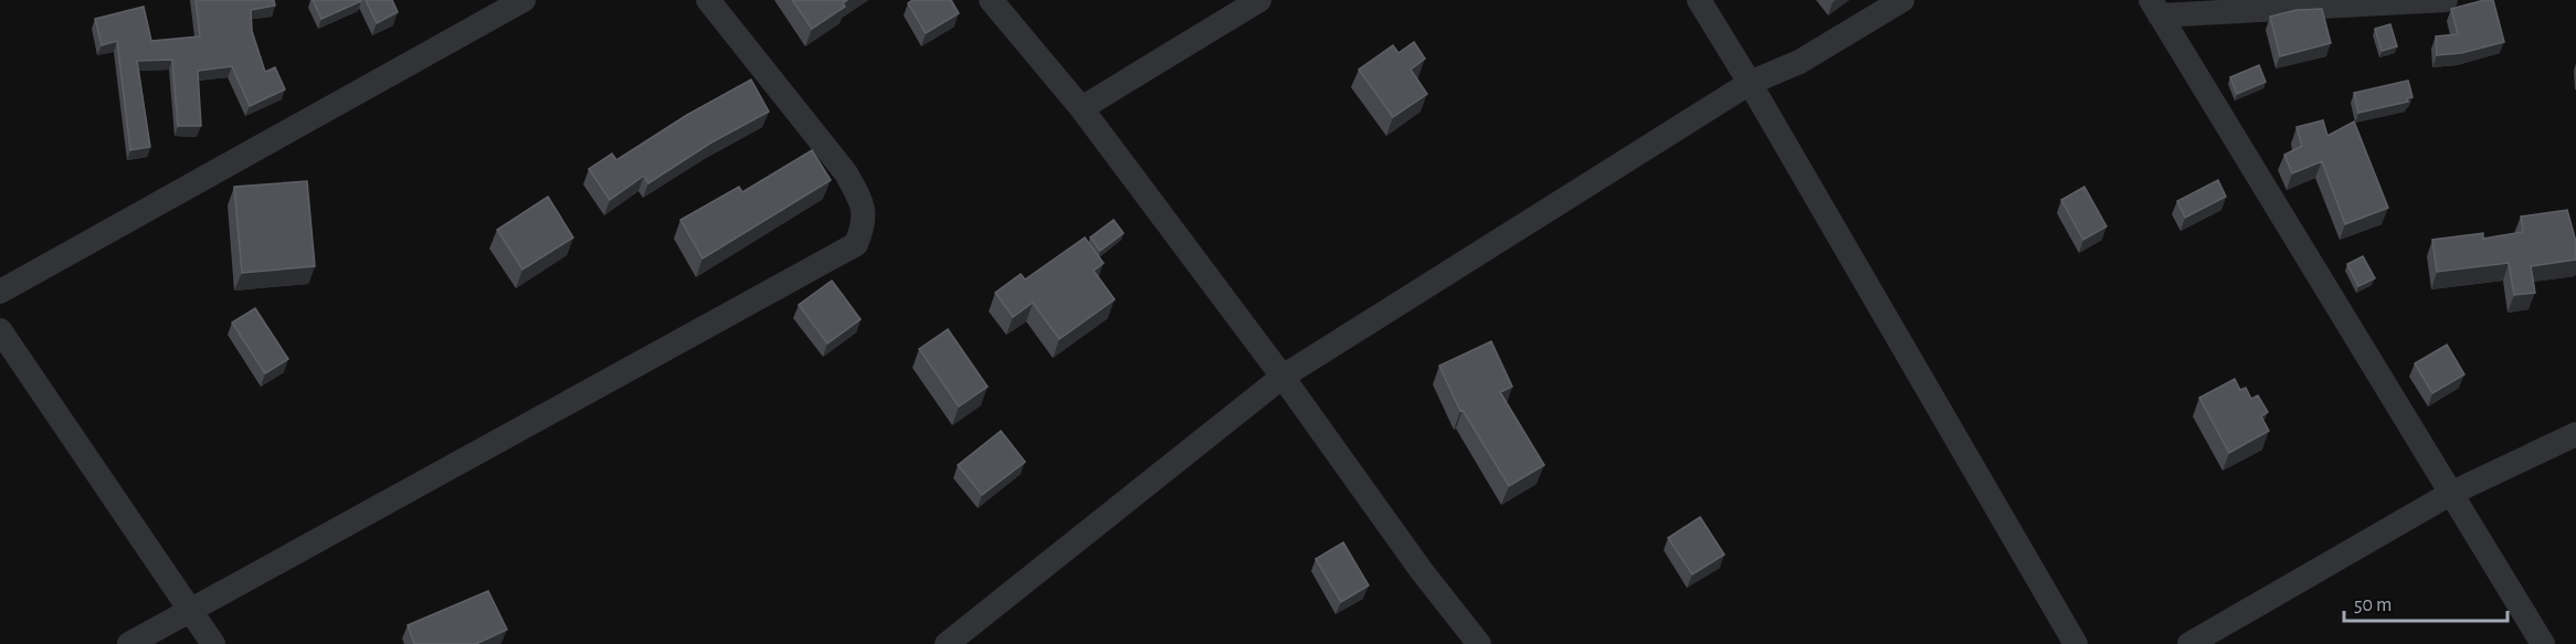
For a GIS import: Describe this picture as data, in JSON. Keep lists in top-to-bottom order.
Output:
{
  "scale_bar": "50 m"
}
